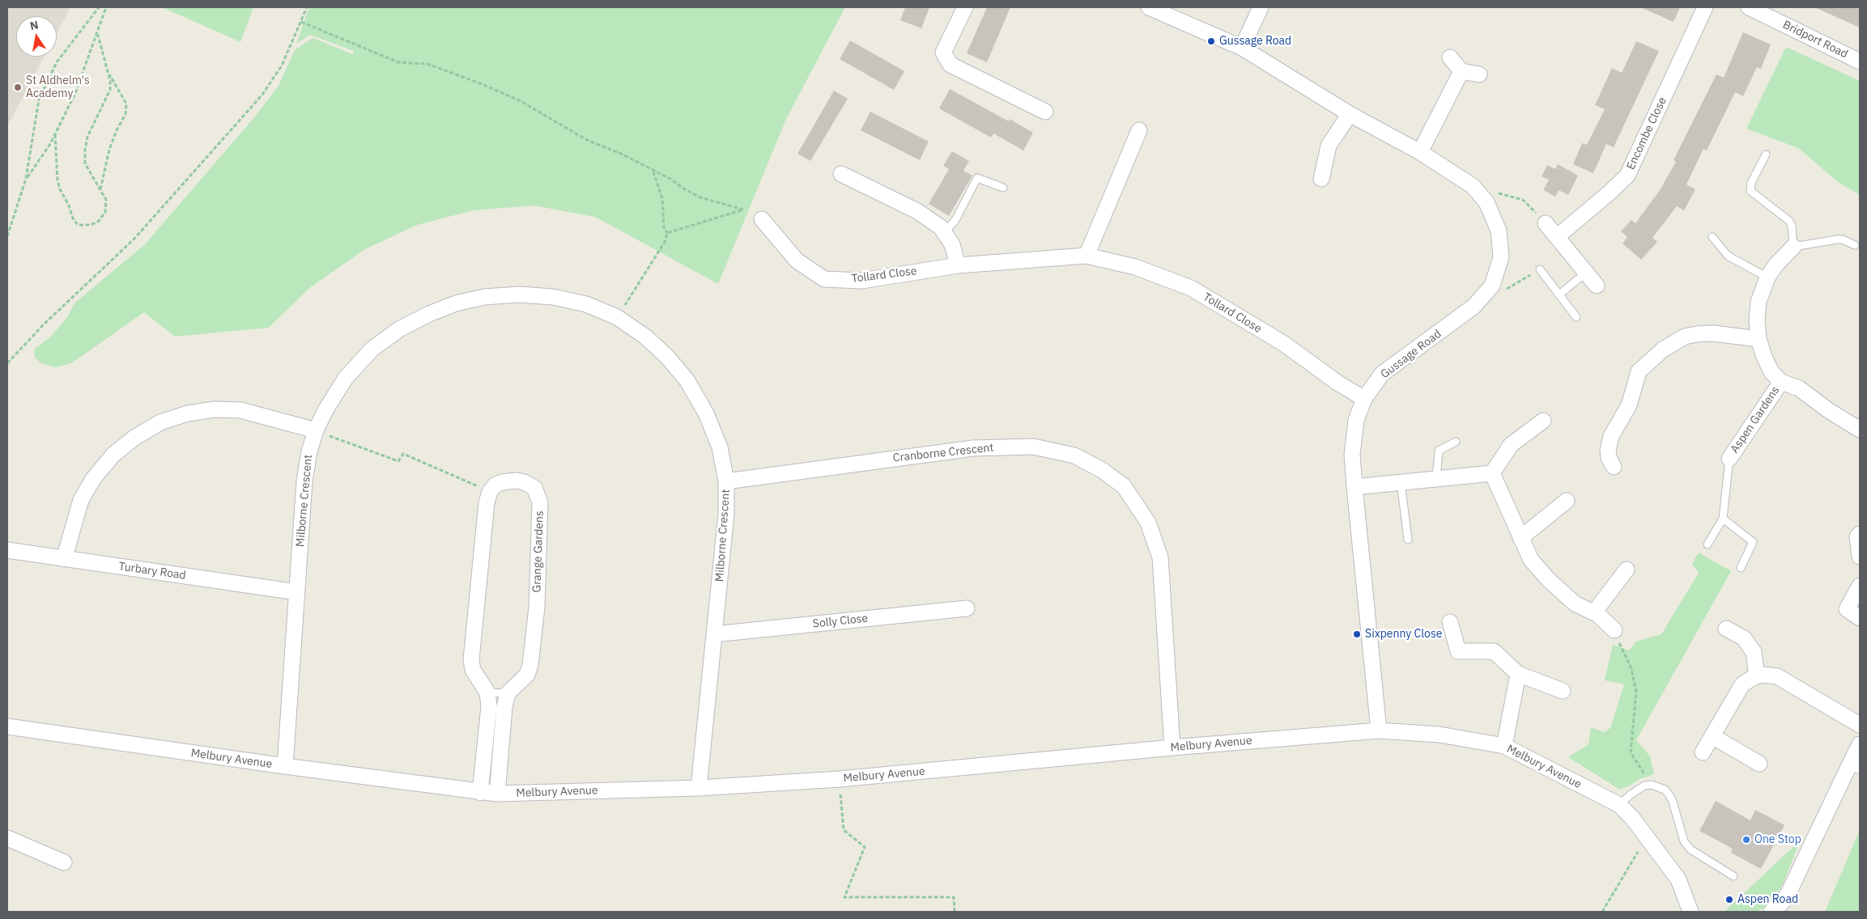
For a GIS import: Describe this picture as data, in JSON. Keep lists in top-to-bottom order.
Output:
{
  "streets": {
    "street": [
      "Bridport Road",
      "Encombe Close",
      "Tollard Close",
      "Gussage Road",
      "Aspen Gardens",
      "Cranborne Crescent",
      "Milborne Crescent",
      "Grange Gardens",
      "Turbary Road",
      "Solly Close",
      "Melbury Avenue"
    ]
  },
  "crossings": [
    ["Tollard Close", "Gussage Road"],
    ["Gussage Road", "Melbury Avenue"],
    ["Cranborne Crescent", "Milborne Crescent"],
    ["Cranborne Crescent", "Melbury Avenue"],
    ["Milborne Crescent", "Turbary Road"],
    ["Milborne Crescent", "Solly Close"],
    ["Milborne Crescent", "Melbury Avenue"],
    ["Grange Gardens", "Melbury Avenue"]
  ],
  "places": [
    "Gussage Road",
    "St Aldhelm's Academy",
    "Sixpenny Close",
    "One Stop",
    "Aspen Road"
  ],
  "north": "top"
}
